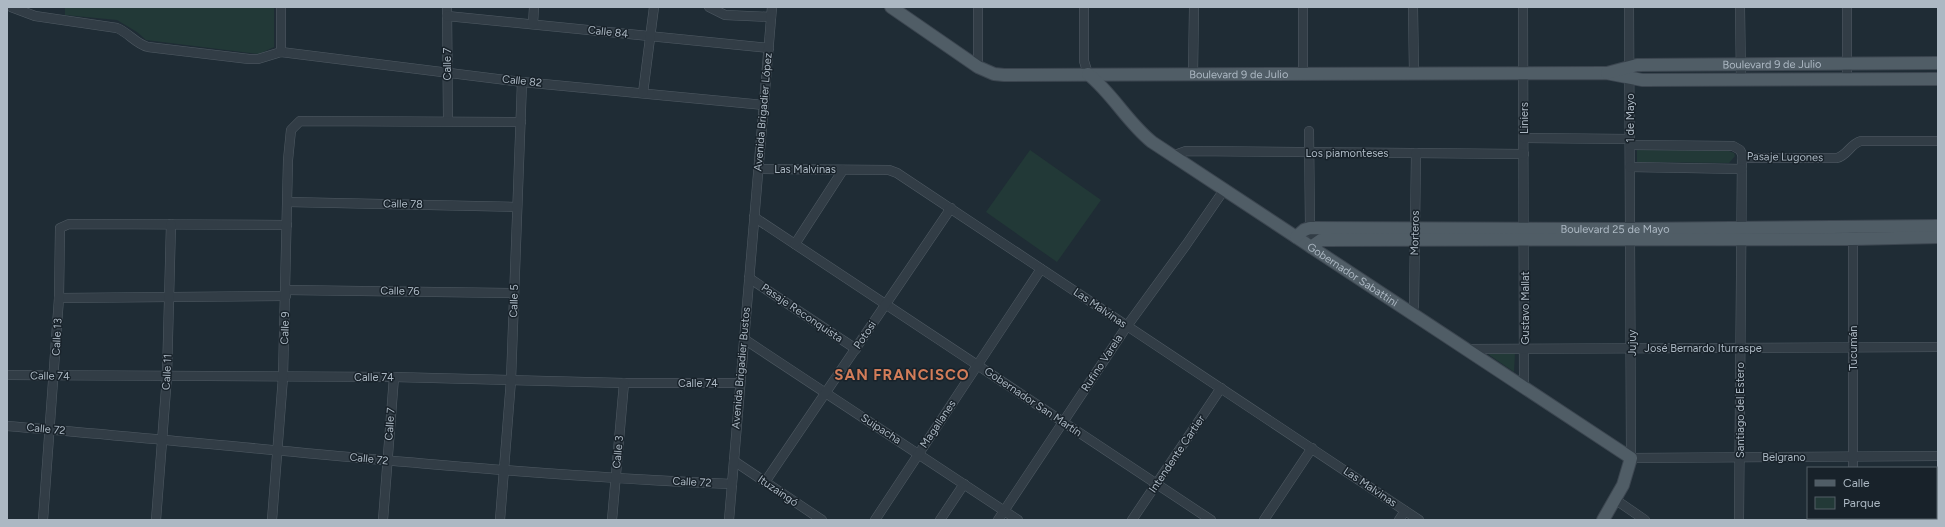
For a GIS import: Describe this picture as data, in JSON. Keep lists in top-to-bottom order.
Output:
{
  "streets": {
    "main road": ["Boulevard 9 de Julio", "Boulevard 25 de Mayo", "Gobernador Sabattini"],
    "street": [
      "Calle 84",
      "Calle 7",
      "Calle 82",
      "Avenida Brigadier López",
      "Liniers",
      "1 de Mayo",
      "Los piamonteses",
      "Pasaje Lugones",
      "Las Malvinas",
      "Calle 78",
      "Morteros",
      "Calle 76",
      "Calle 5",
      "Gustavo Mallat",
      "Pasaje Reconquista",
      "Calle 9",
      "Potosi",
      "Calle 13",
      "Jujuy",
      "José Bernardo Iturraspe",
      "Tucumán",
      "Rufino Varela",
      "Avenida Brigadier Bustos",
      "Calle 11",
      "Calle 74",
      "Gobernador San Martín",
      "Santiago del Estero",
      "Magallanes",
      "Calle 72",
      "Suipacha",
      "Calle 3",
      "Intendente Cartier",
      "Belgrano",
      "Ituzaingó"
    ]
  },
  "crossings": [
    ["Calle 84", "Calle 7"],
    ["Calle 84", "Avenida Brigadier López"],
    ["Calle 7", "Calle 82"],
    ["Calle 7", "Calle 9"],
    ["Calle 7", "Calle 74"],
    ["Calle 7", "Calle 72"],
    ["Boulevard 9 de Julio", "Liniers"],
    ["Boulevard 9 de Julio", "1 de Mayo"],
    ["Boulevard 9 de Julio", "Gobernador Sabattini"],
    ["Calle 82", "Avenida Brigadier López"],
    ["Calle 82", "Calle 5"],
    ["Avenida Brigadier López", "Las Malvinas"],
    ["Avenida Brigadier López", "Avenida Brigadier Bustos"],
    ["Avenida Brigadier López", "Gobernador San Martín"],
    ["Liniers", "Los piamonteses"],
    ["Liniers", "Pasaje Lugones"],
    ["Liniers", "Boulevard 25 de Mayo"],
    ["Liniers", "Gustavo Mallat"],
    ["1 de Mayo", "Pasaje Lugones"],
    ["1 de Mayo", "Boulevard 25 de Mayo"],
    ["1 de Mayo", "Jujuy"],
    ["Los piamonteses", "Morteros"],
    ["Los piamonteses", "Gobernador Sabattini"],
    ["Pasaje Lugones", "Santiago del Estero"],
    ["Las Malvinas", "Potosi"],
    ["Las Malvinas", "Rufino Varela"],
    ["Las Malvinas", "Magallanes"],
    ["Las Malvinas", "Intendente Cartier"],
    ["Calle 78", "Calle 5"],
    ["Calle 78", "Calle 9"],
    ["Boulevard 25 de Mayo", "Morteros"],
    ["Boulevard 25 de Mayo", "Gobernador Sabattini"],
    ["Boulevard 25 de Mayo", "Gustavo Mallat"],
    ["Boulevard 25 de Mayo", "Jujuy"],
    ["Boulevard 25 de Mayo", "Tucumán"],
    ["Boulevard 25 de Mayo", "Santiago del Estero"],
    ["Morteros", "Gobernador Sabattini"],
    ["Gobernador Sabattini", "Gustavo Mallat"],
    ["Gobernador Sabattini", "Jujuy"],
    ["Gobernador Sabattini", "José Bernardo Iturraspe"],
    ["Gobernador Sabattini", "Rufino Varela"],
    ["Gobernador Sabattini", "Belgrano"],
    ["Calle 76", "Calle 5"],
    ["Calle 76", "Calle 9"],
    ["Calle 76", "Calle 13"],
    ["Calle 76", "Calle 11"],
    ["Calle 5", "Calle 74"],
    ["Calle 5", "Calle 72"],
    ["Gustavo Mallat", "José Bernardo Iturraspe"],
    ["Pasaje Reconquista", "Potosi"],
    ["Pasaje Reconquista", "Avenida Brigadier Bustos"],
    ["Calle 9", "Calle 74"],
    ["Calle 9", "Calle 72"],
    ["Potosi", "Gobernador San Martín"],
    ["Potosi", "Suipacha"],
    ["Potosi", "Ituzaingó"],
    ["Calle 13", "Calle 11"],
    ["Calle 13", "Calle 74"],
    ["Calle 13", "Calle 72"],
    ["Jujuy", "José Bernardo Iturraspe"],
    ["Jujuy", "Belgrano"],
    ["José Bernardo Iturraspe", "Tucumán"],
    ["José Bernardo Iturraspe", "Santiago del Estero"],
    ["Tucumán", "Belgrano"],
    ["Rufino Varela", "Gobernador San Martín"],
    ["Rufino Varela", "Suipacha"],
    ["Avenida Brigadier Bustos", "Calle 74"],
    ["Avenida Brigadier Bustos", "Gobernador San Martín"],
    ["Avenida Brigadier Bustos", "Calle 72"],
    ["Avenida Brigadier Bustos", "Suipacha"],
    ["Avenida Brigadier Bustos", "Ituzaingó"],
    ["Calle 11", "Calle 74"],
    ["Calle 11", "Calle 72"],
    ["Calle 74", "Calle 3"],
    ["Gobernador San Martín", "Magallanes"],
    ["Gobernador San Martín", "Intendente Cartier"],
    ["Santiago del Estero", "Belgrano"],
    ["Magallanes", "Suipacha"],
    ["Calle 72", "Calle 3"]
  ],
  "districts": ["SAN FRANCISCO"],
  "legend": ["Calle", "Parque"]
}
